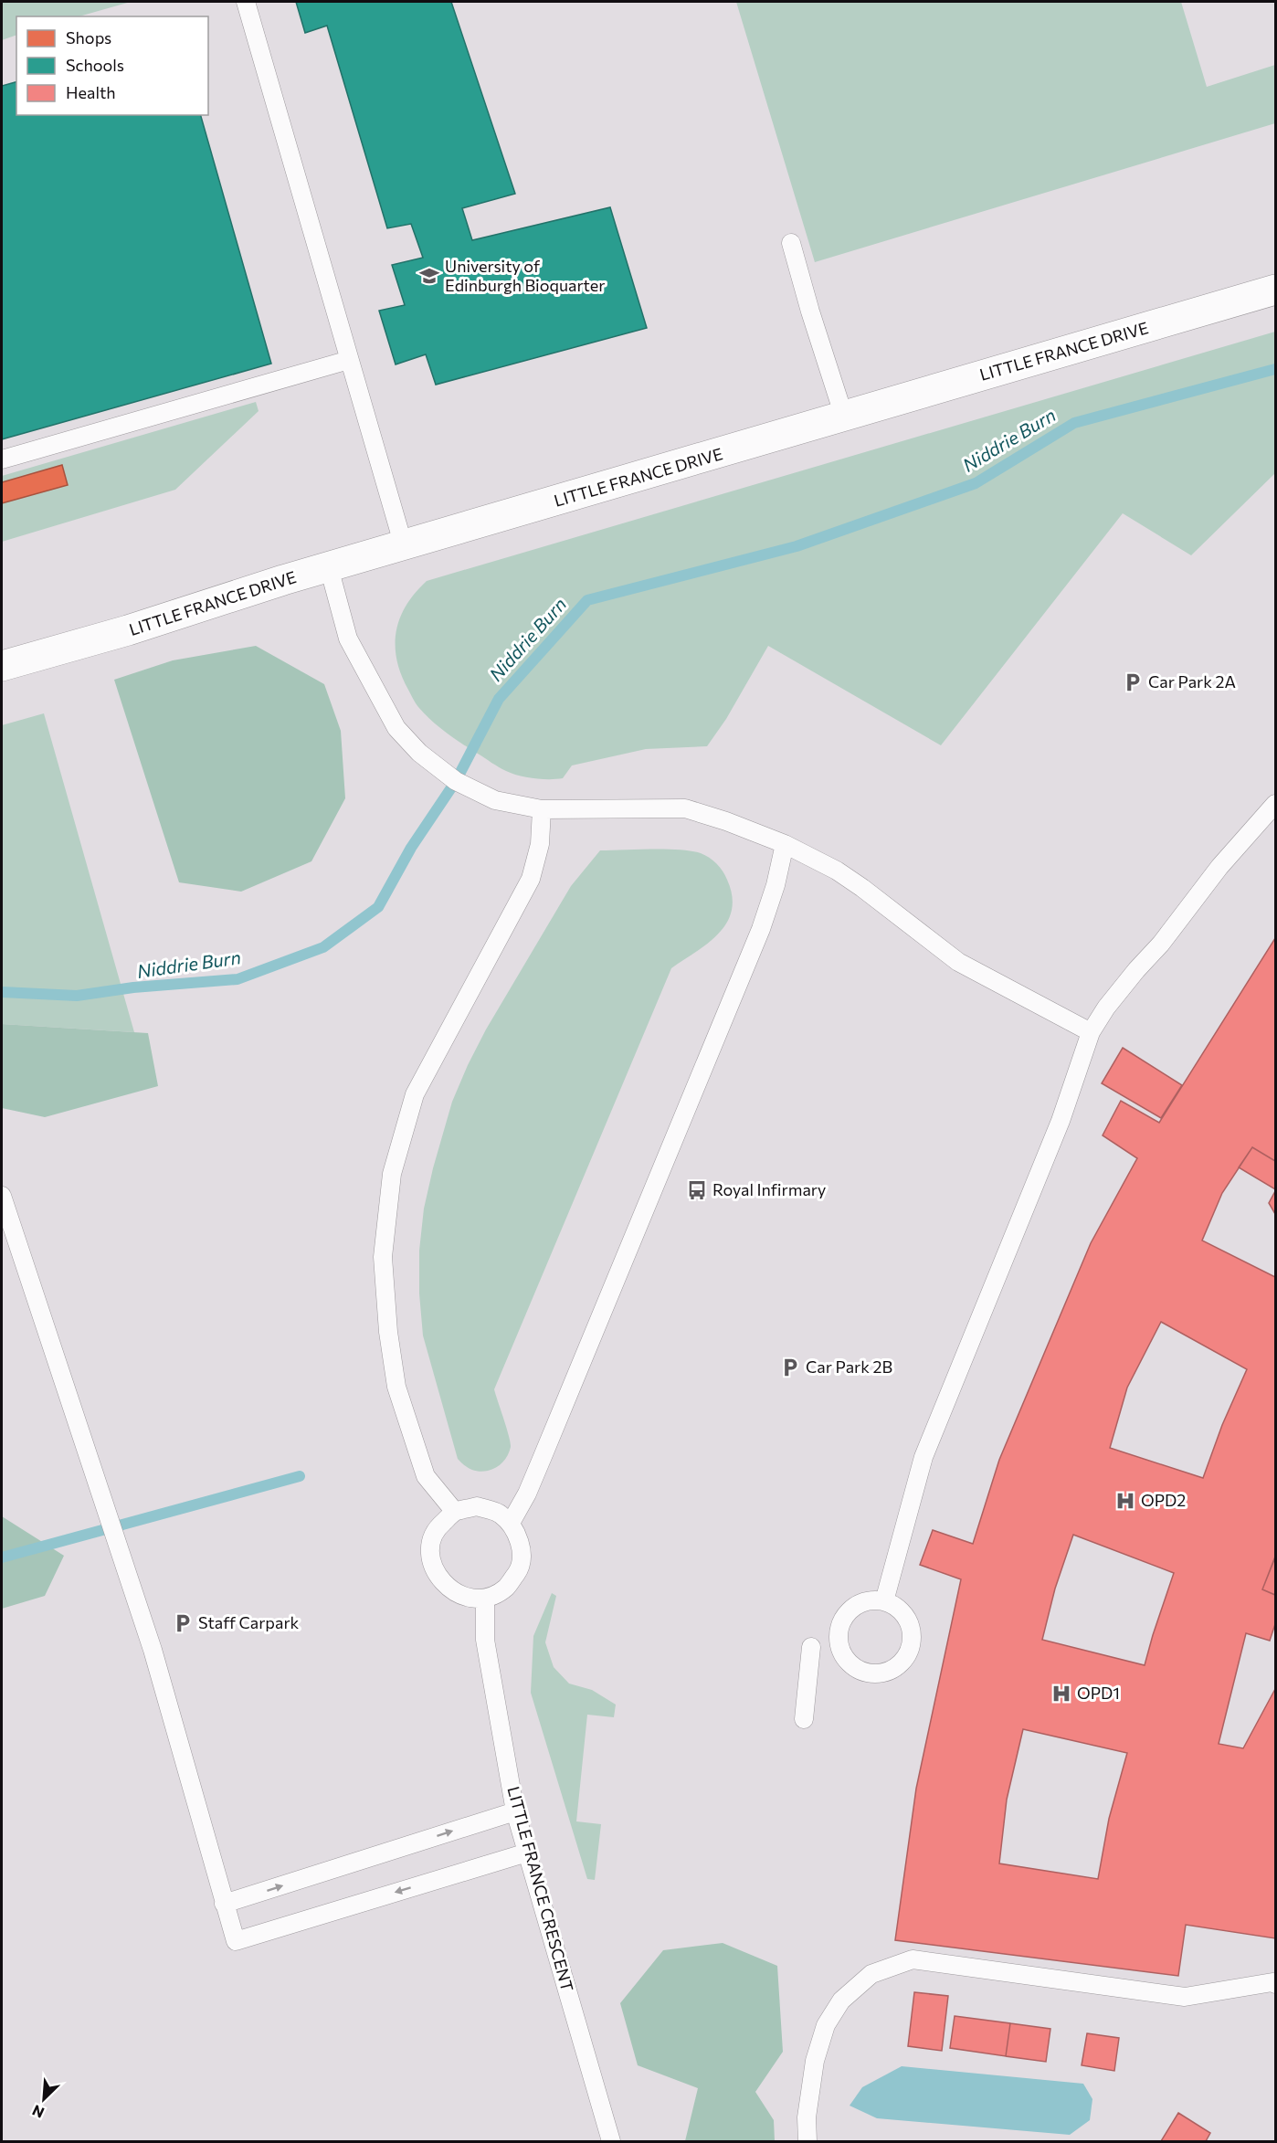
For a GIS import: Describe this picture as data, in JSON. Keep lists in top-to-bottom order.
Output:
{
  "streets": {
    "street": ["LITTLE FRANCE DRIVE"],
    "lane": ["LITTLE FRANCE CRESCENT"]
  },
  "water": ["Niddrie Burn"],
  "places": {
    "school or university": ["University of Edinburgh Bioquarter"],
    "parking": ["Car Park 2A", "Car Park 2B", "Staff Carpark"],
    "bus stop": ["Royal Infirmary"],
    "hospital": ["OPD2", "OPD1"]
  },
  "legend": ["Shops", "Schools", "Health"],
  "north": "bottom left"
}
